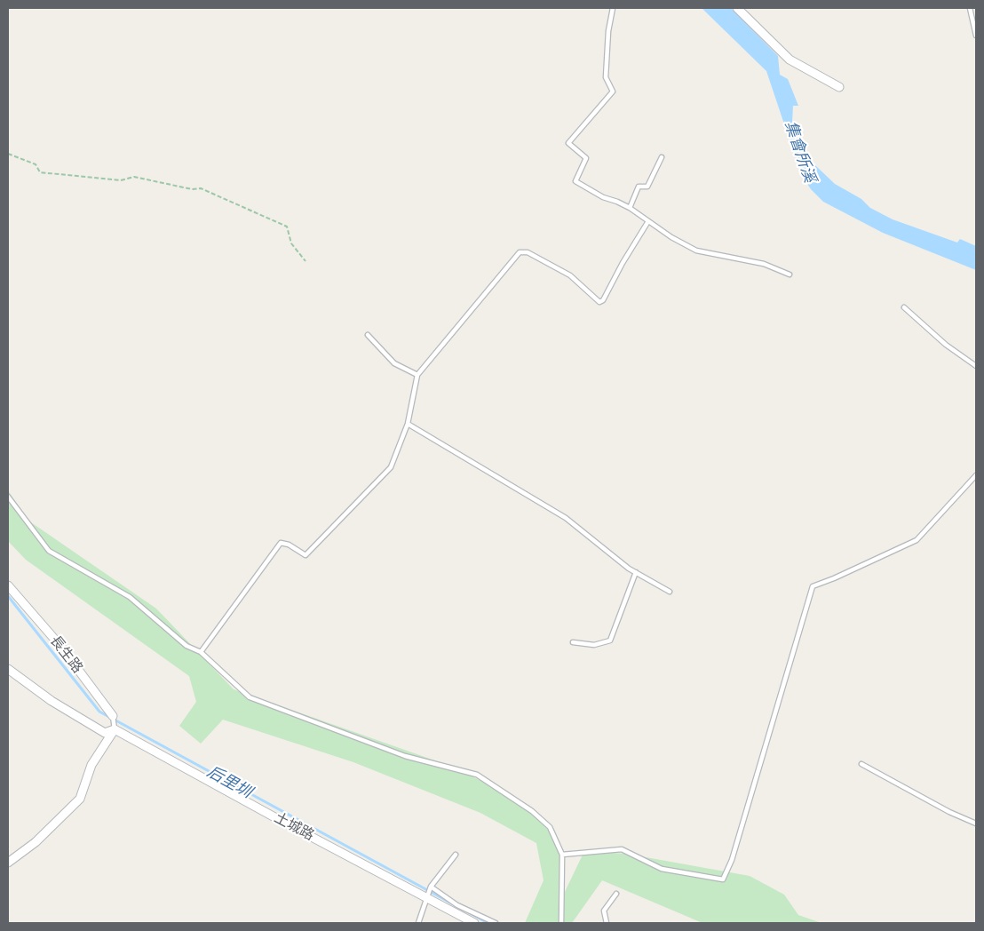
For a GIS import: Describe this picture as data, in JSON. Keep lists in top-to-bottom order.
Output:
{
  "streets": {
    "street": ["長生路", "土城路"]
  },
  "crossings": [
    ["長生路", "土城路"]
  ],
  "water": ["集會所溪", "后里圳"]
}
